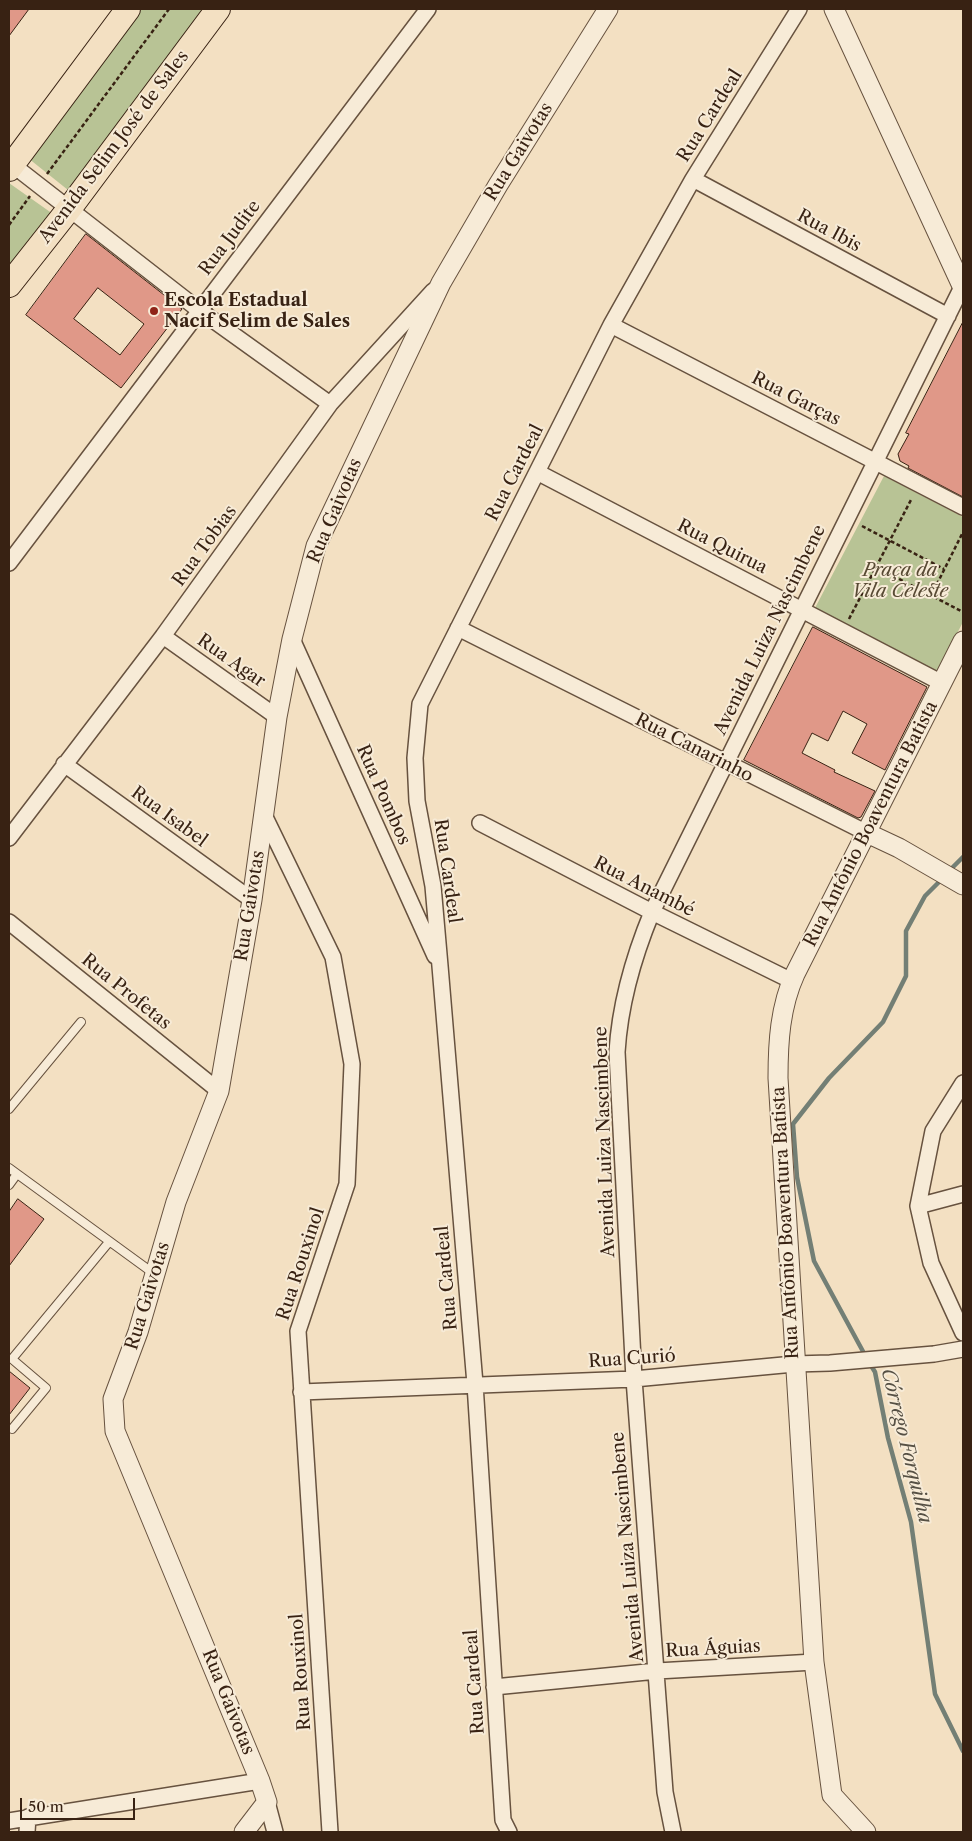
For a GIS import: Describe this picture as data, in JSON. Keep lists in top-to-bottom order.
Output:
{
  "streets": {
    "main road": ["Avenida Selim José de Sales"],
    "street": [
      "Rua Cardeal",
      "Rua Gaivotas",
      "Rua Ibis",
      "Rua Judite",
      "Rua Garças",
      "Rua Tobias",
      "Rua Quirua",
      "Avenida Luiza Nascimbene",
      "Rua Agar",
      "Rua Canarinho",
      "Rua Pombos",
      "Rua Isabel",
      "Rua Antônio Boaventura Batista",
      "Rua Anambé",
      "Rua Profetas",
      "Rua Rouxinol",
      "Rua Curió",
      "Rua Águias"
    ]
  },
  "crossings": [
    ["Rua Cardeal", "Rua Ibis"],
    ["Rua Cardeal", "Rua Garças"],
    ["Rua Cardeal", "Rua Quirua"],
    ["Rua Cardeal", "Rua Canarinho"],
    ["Rua Cardeal", "Rua Pombos"],
    ["Rua Cardeal", "Rua Curió"],
    ["Rua Cardeal", "Rua Águias"],
    ["Rua Gaivotas", "Rua Tobias"],
    ["Rua Gaivotas", "Rua Agar"],
    ["Rua Gaivotas", "Rua Pombos"],
    ["Rua Gaivotas", "Rua Isabel"],
    ["Rua Gaivotas", "Rua Profetas"],
    ["Rua Gaivotas", "Rua Rouxinol"],
    ["Rua Ibis", "Avenida Luiza Nascimbene"],
    ["Rua Garças", "Avenida Luiza Nascimbene"],
    ["Rua Tobias", "Rua Agar"],
    ["Rua Tobias", "Rua Isabel"],
    ["Rua Quirua", "Avenida Luiza Nascimbene"],
    ["Rua Quirua", "Rua Antônio Boaventura Batista"],
    ["Avenida Luiza Nascimbene", "Rua Canarinho"],
    ["Avenida Luiza Nascimbene", "Rua Anambé"],
    ["Avenida Luiza Nascimbene", "Rua Curió"],
    ["Avenida Luiza Nascimbene", "Rua Águias"],
    ["Rua Canarinho", "Rua Antônio Boaventura Batista"],
    ["Rua Antônio Boaventura Batista", "Rua Anambé"],
    ["Rua Antônio Boaventura Batista", "Rua Curió"],
    ["Rua Antônio Boaventura Batista", "Rua Águias"],
    ["Rua Rouxinol", "Rua Curió"]
  ],
  "water": ["Córrego Forquilha"],
  "parks": ["Praça da Vila Celeste"],
  "places": ["Escola Estadual Nacif Selim de Sales"],
  "scale_bar": "50 m"
}
